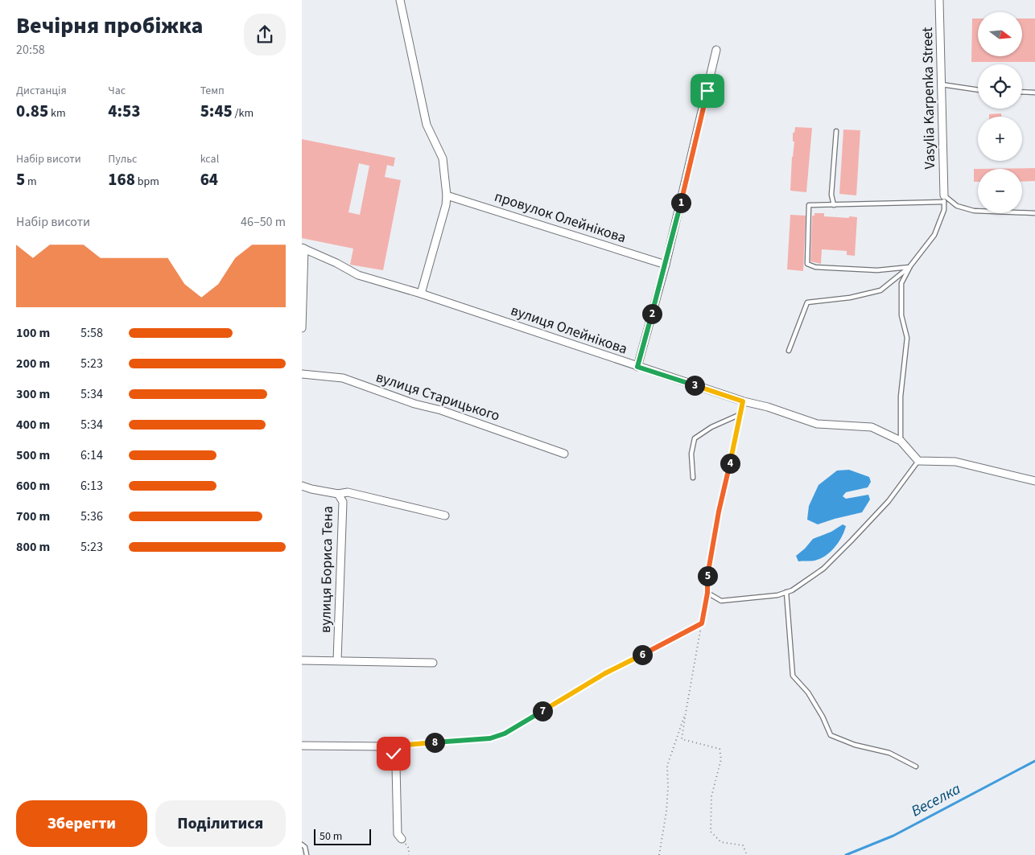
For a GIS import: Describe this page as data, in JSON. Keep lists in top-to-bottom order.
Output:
{
  "streets": {
    "street": [
      "Vasylia Karpenka Street",
      "провулок Олейнікова",
      "вулиця Олейнікова",
      "вулиця Старицького",
      "вулиця Бориса Тена"
    ]
  },
  "water": ["Веселка"],
  "scale_bar": "50 m",
  "north": "right",
  "page": {
    "heading": ["Вечірня пробіжка", "20:58"],
    "map_buttons": ["+", "−"],
    "stats": [
      ["Дистанція", "0.85 km"],
      ["Час", "4:53"],
      ["Темп", "5:45 /km"],
      ["Набір висоти", "5 m"],
      ["Пульс", "168 bpm"],
      ["kcal", "64"]
    ],
    "pins": [
      "1",
      "2",
      "3",
      "4",
      "5",
      "6",
      "7",
      "8"
    ],
    "chart": ["Набір висоти", "46–50 m"],
    "list": [
      {
        "name": "100 m",
        "note": "5:58"
      },
      {
        "name": "200 m",
        "note": "5:23"
      },
      {
        "name": "300 m",
        "note": "5:34"
      },
      {
        "name": "400 m",
        "note": "5:34"
      },
      {
        "name": "500 m",
        "note": "6:14"
      },
      {
        "name": "600 m",
        "note": "6:13"
      },
      {
        "name": "700 m",
        "note": "5:36"
      },
      {
        "name": "800 m",
        "note": "5:23"
      }
    ],
    "buttons": ["Зберегти", "Поділитися"],
    "scale": "50 m"
  }
}
